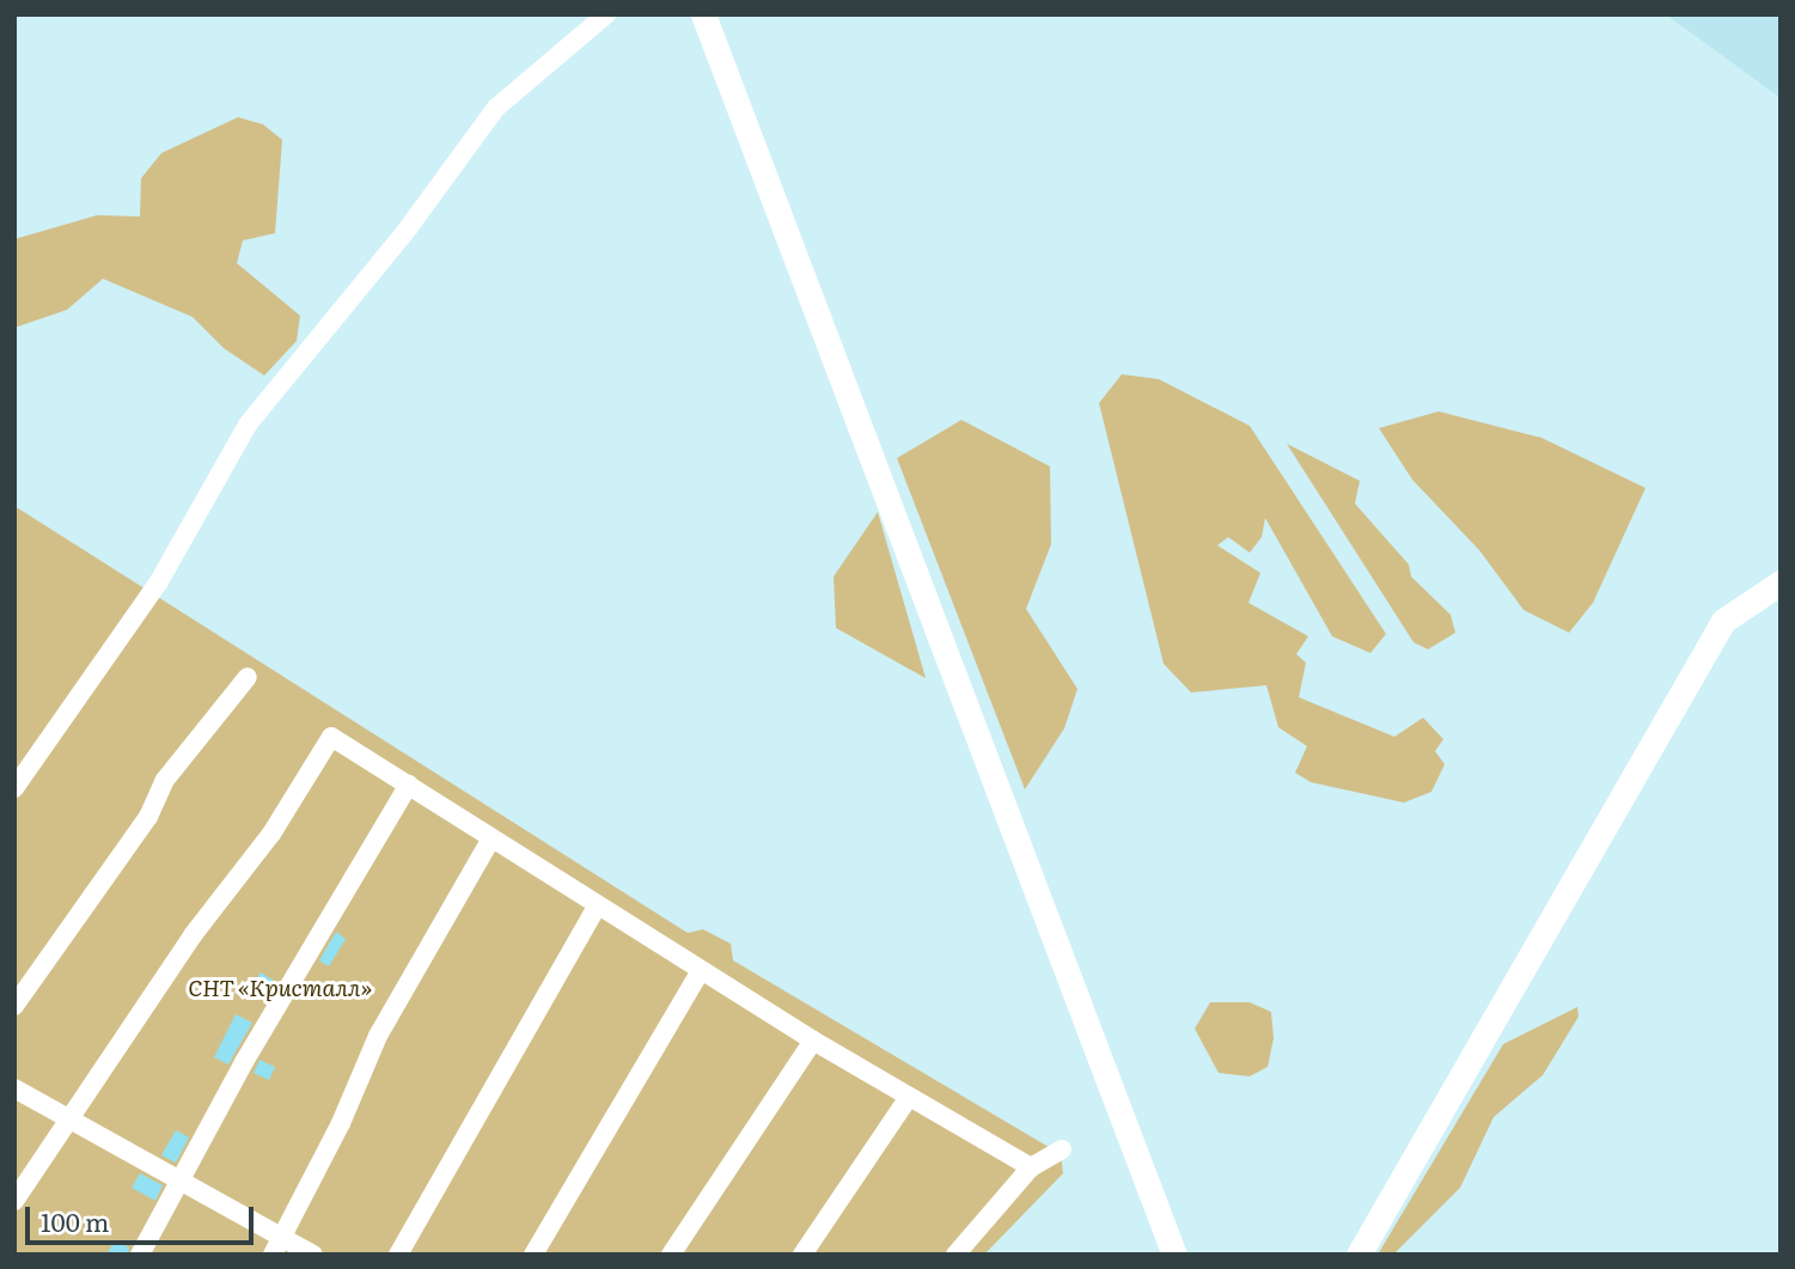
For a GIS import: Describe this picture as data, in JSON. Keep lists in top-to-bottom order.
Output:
{
  "parks": ["СНТ «Кристалл»"],
  "scale_bar": "100 m"
}
